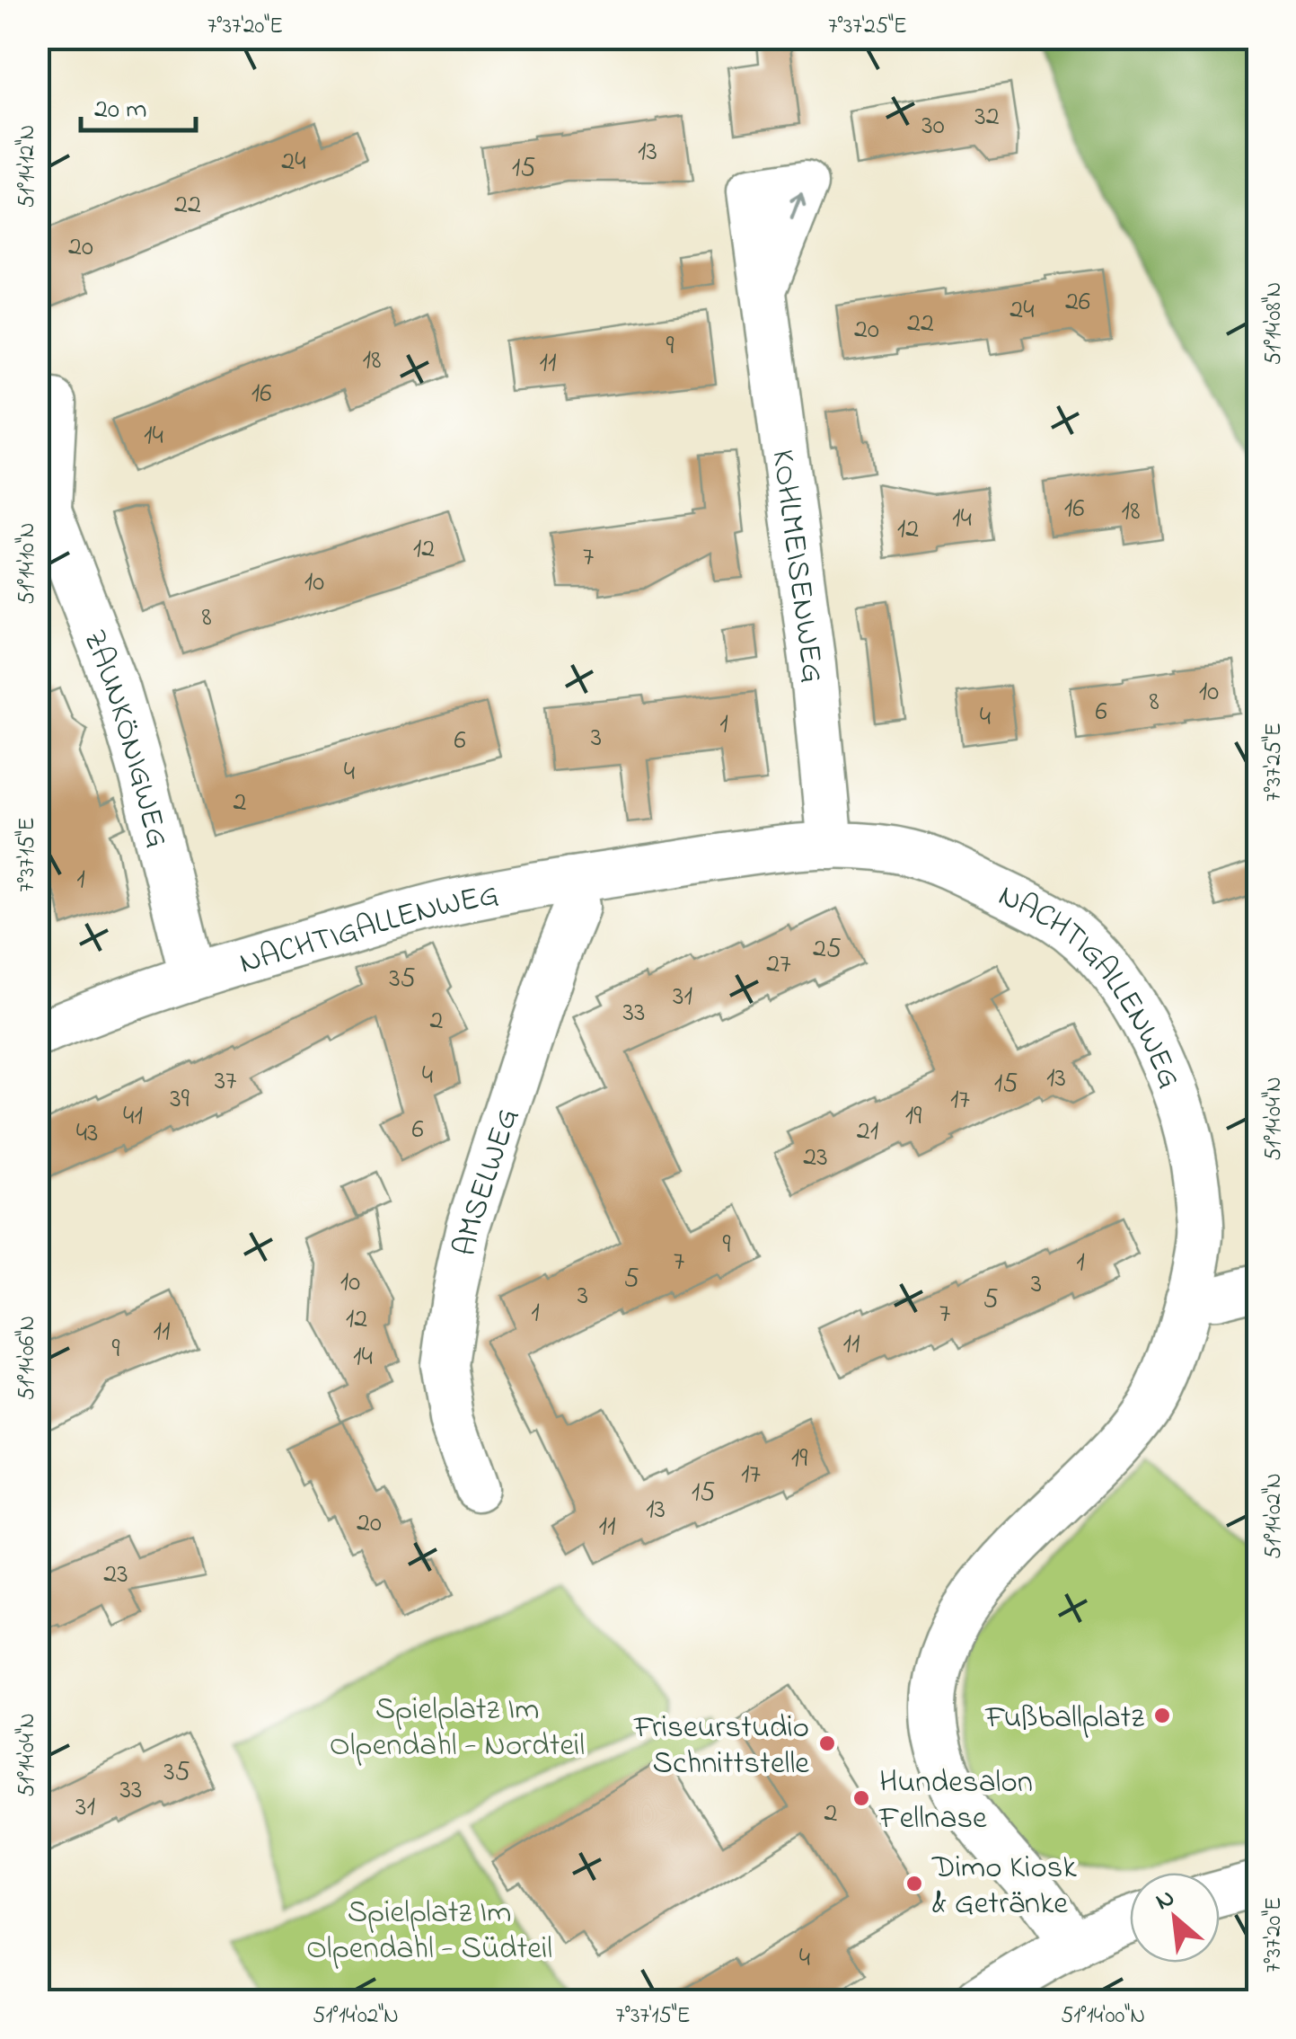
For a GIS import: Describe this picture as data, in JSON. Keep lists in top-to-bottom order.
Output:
{
  "streets": {
    "street": [
      "KOHLMEISENWEG",
      "ZAUNKÖNIGWEG",
      "NACHTIGALLENWEG",
      "AMSELWEG"
    ]
  },
  "crossings": [
    ["KOHLMEISENWEG", "NACHTIGALLENWEG"],
    ["ZAUNKÖNIGWEG", "NACHTIGALLENWEG"],
    ["NACHTIGALLENWEG", "AMSELWEG"]
  ],
  "parks": ["Spielplatz Im Olpendahl - Nordteil", "Spielplatz Im Olpendahl - Südteil"],
  "places": [
    "Fußballplatz",
    "Friseurstudio Schnittstelle",
    "Hundesalon Fellnase",
    "Dimo Kiosk & Getränke"
  ],
  "house_numbers": [
    "32",
    "30",
    "13",
    "24",
    "15",
    "22",
    "20",
    "26",
    "24",
    "22",
    "20",
    "9",
    "18",
    "11",
    "16",
    "14",
    "16",
    "18",
    "14",
    "12",
    "12",
    "7",
    "10",
    "8",
    "10",
    "8",
    "6",
    "4",
    "1",
    "3",
    "6",
    "4",
    "2",
    "1",
    "25",
    "27",
    "35",
    "31",
    "33",
    "2",
    "4",
    "13",
    "37",
    "15",
    "39",
    "17",
    "41",
    "19",
    "6",
    "21",
    "43",
    "23",
    "9",
    "7",
    "1",
    "5",
    "10",
    "3",
    "3",
    "5",
    "1",
    "7",
    "12",
    "11",
    "11",
    "9",
    "14",
    "19",
    "17",
    "15",
    "13",
    "20",
    "11",
    "23",
    "35",
    "33",
    "31",
    "2",
    "4"
  ],
  "scale_bar": "20 m",
  "north": "top left",
  "coordinates": [
    "7°37'20\"E",
    "7°37'25\"E",
    "51°14'12\"N",
    "51°14'08\"N",
    "51°14'10\"N",
    "7°37'15\"E",
    "51°14'04\"N",
    "51°14'06\"N",
    "51°14'02\"N",
    "51°14'00\"N"
  ]
}
